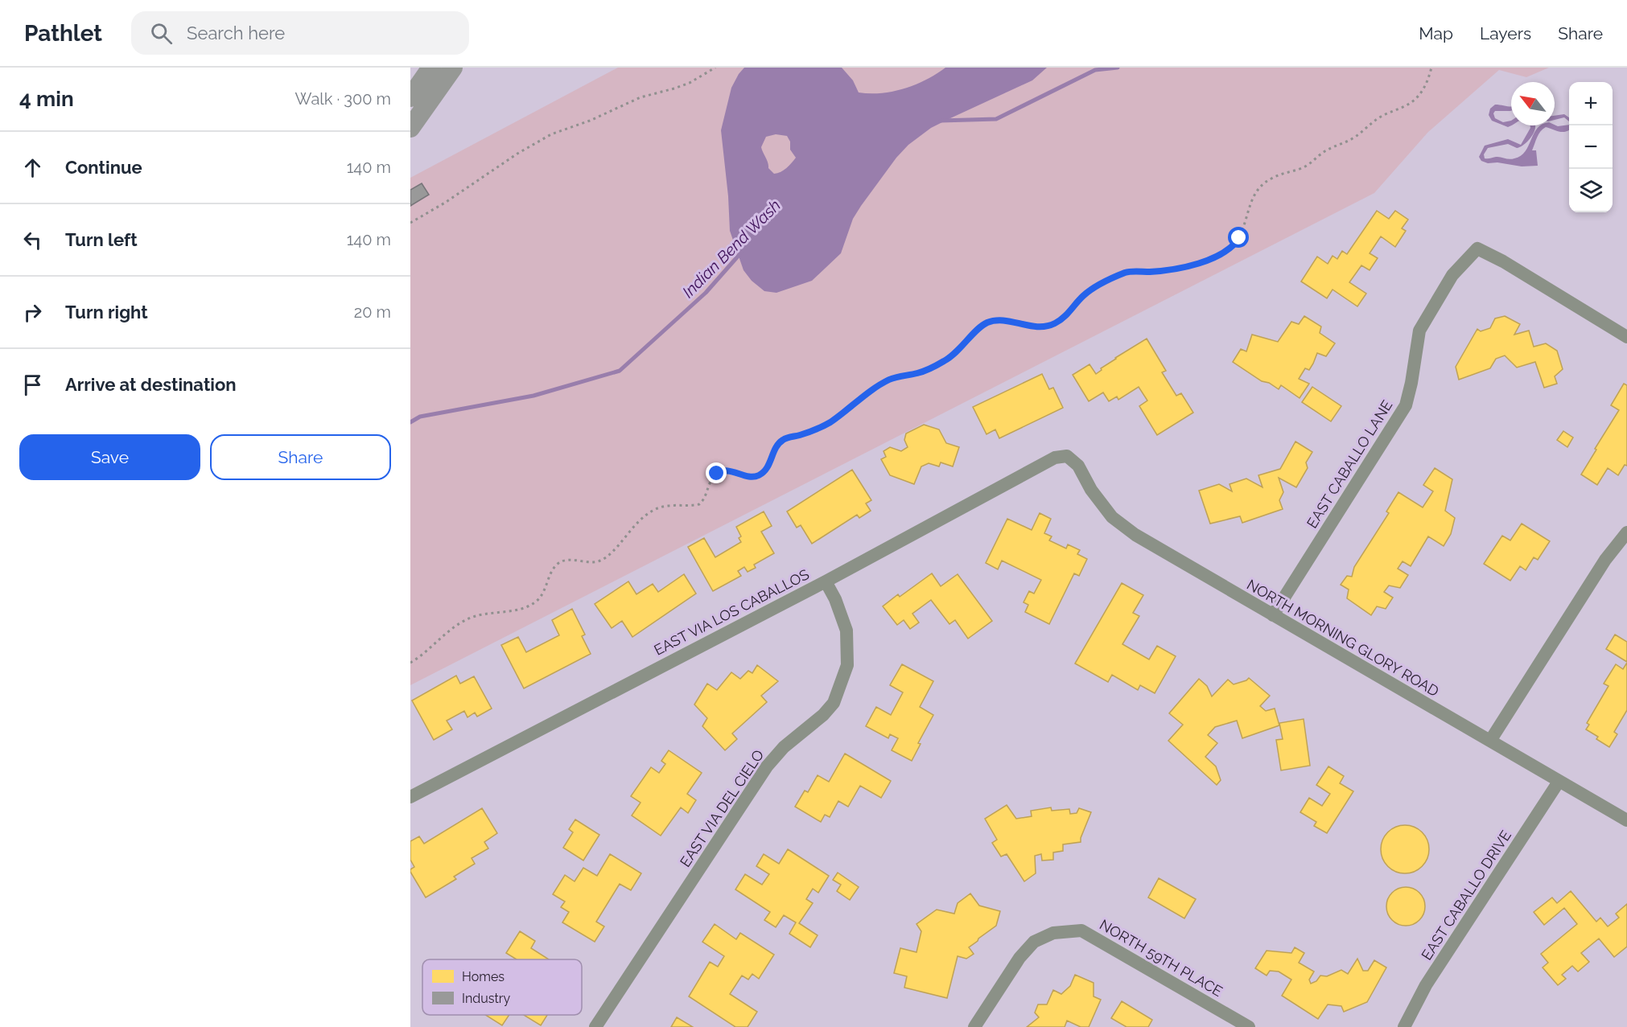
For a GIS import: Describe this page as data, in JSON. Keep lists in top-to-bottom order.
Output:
{
  "streets": {
    "street": [
      "EAST CABALLO LANE",
      "EAST VIA LOS CABALLOS",
      "NORTH MORNING GLORY ROAD",
      "EAST VIA DEL CIELO",
      "EAST CABALLO DRIVE",
      "NORTH 59TH PLACE"
    ]
  },
  "crossings": [
    ["EAST CABALLO LANE", "NORTH MORNING GLORY ROAD"],
    ["EAST VIA LOS CABALLOS", "NORTH MORNING GLORY ROAD"],
    ["EAST VIA LOS CABALLOS", "EAST VIA DEL CIELO"],
    ["NORTH MORNING GLORY ROAD", "EAST CABALLO DRIVE"]
  ],
  "water": ["Indian Bend Wash"],
  "legend": ["Homes", "Industry"],
  "north": "top left",
  "page": {
    "header": "Pathlet",
    "search": "Search here",
    "nav": ["Map", "Layers", "Share"],
    "heading": ["4 min", "Walk · 300 m"],
    "map_buttons": ["+", "−"],
    "list": [
      ["Continue", "140 m"],
      ["Turn left", "140 m"],
      ["Turn right", "20 m"],
      "Arrive at destination"
    ],
    "buttons": ["Save", "Share"]
  }
}
